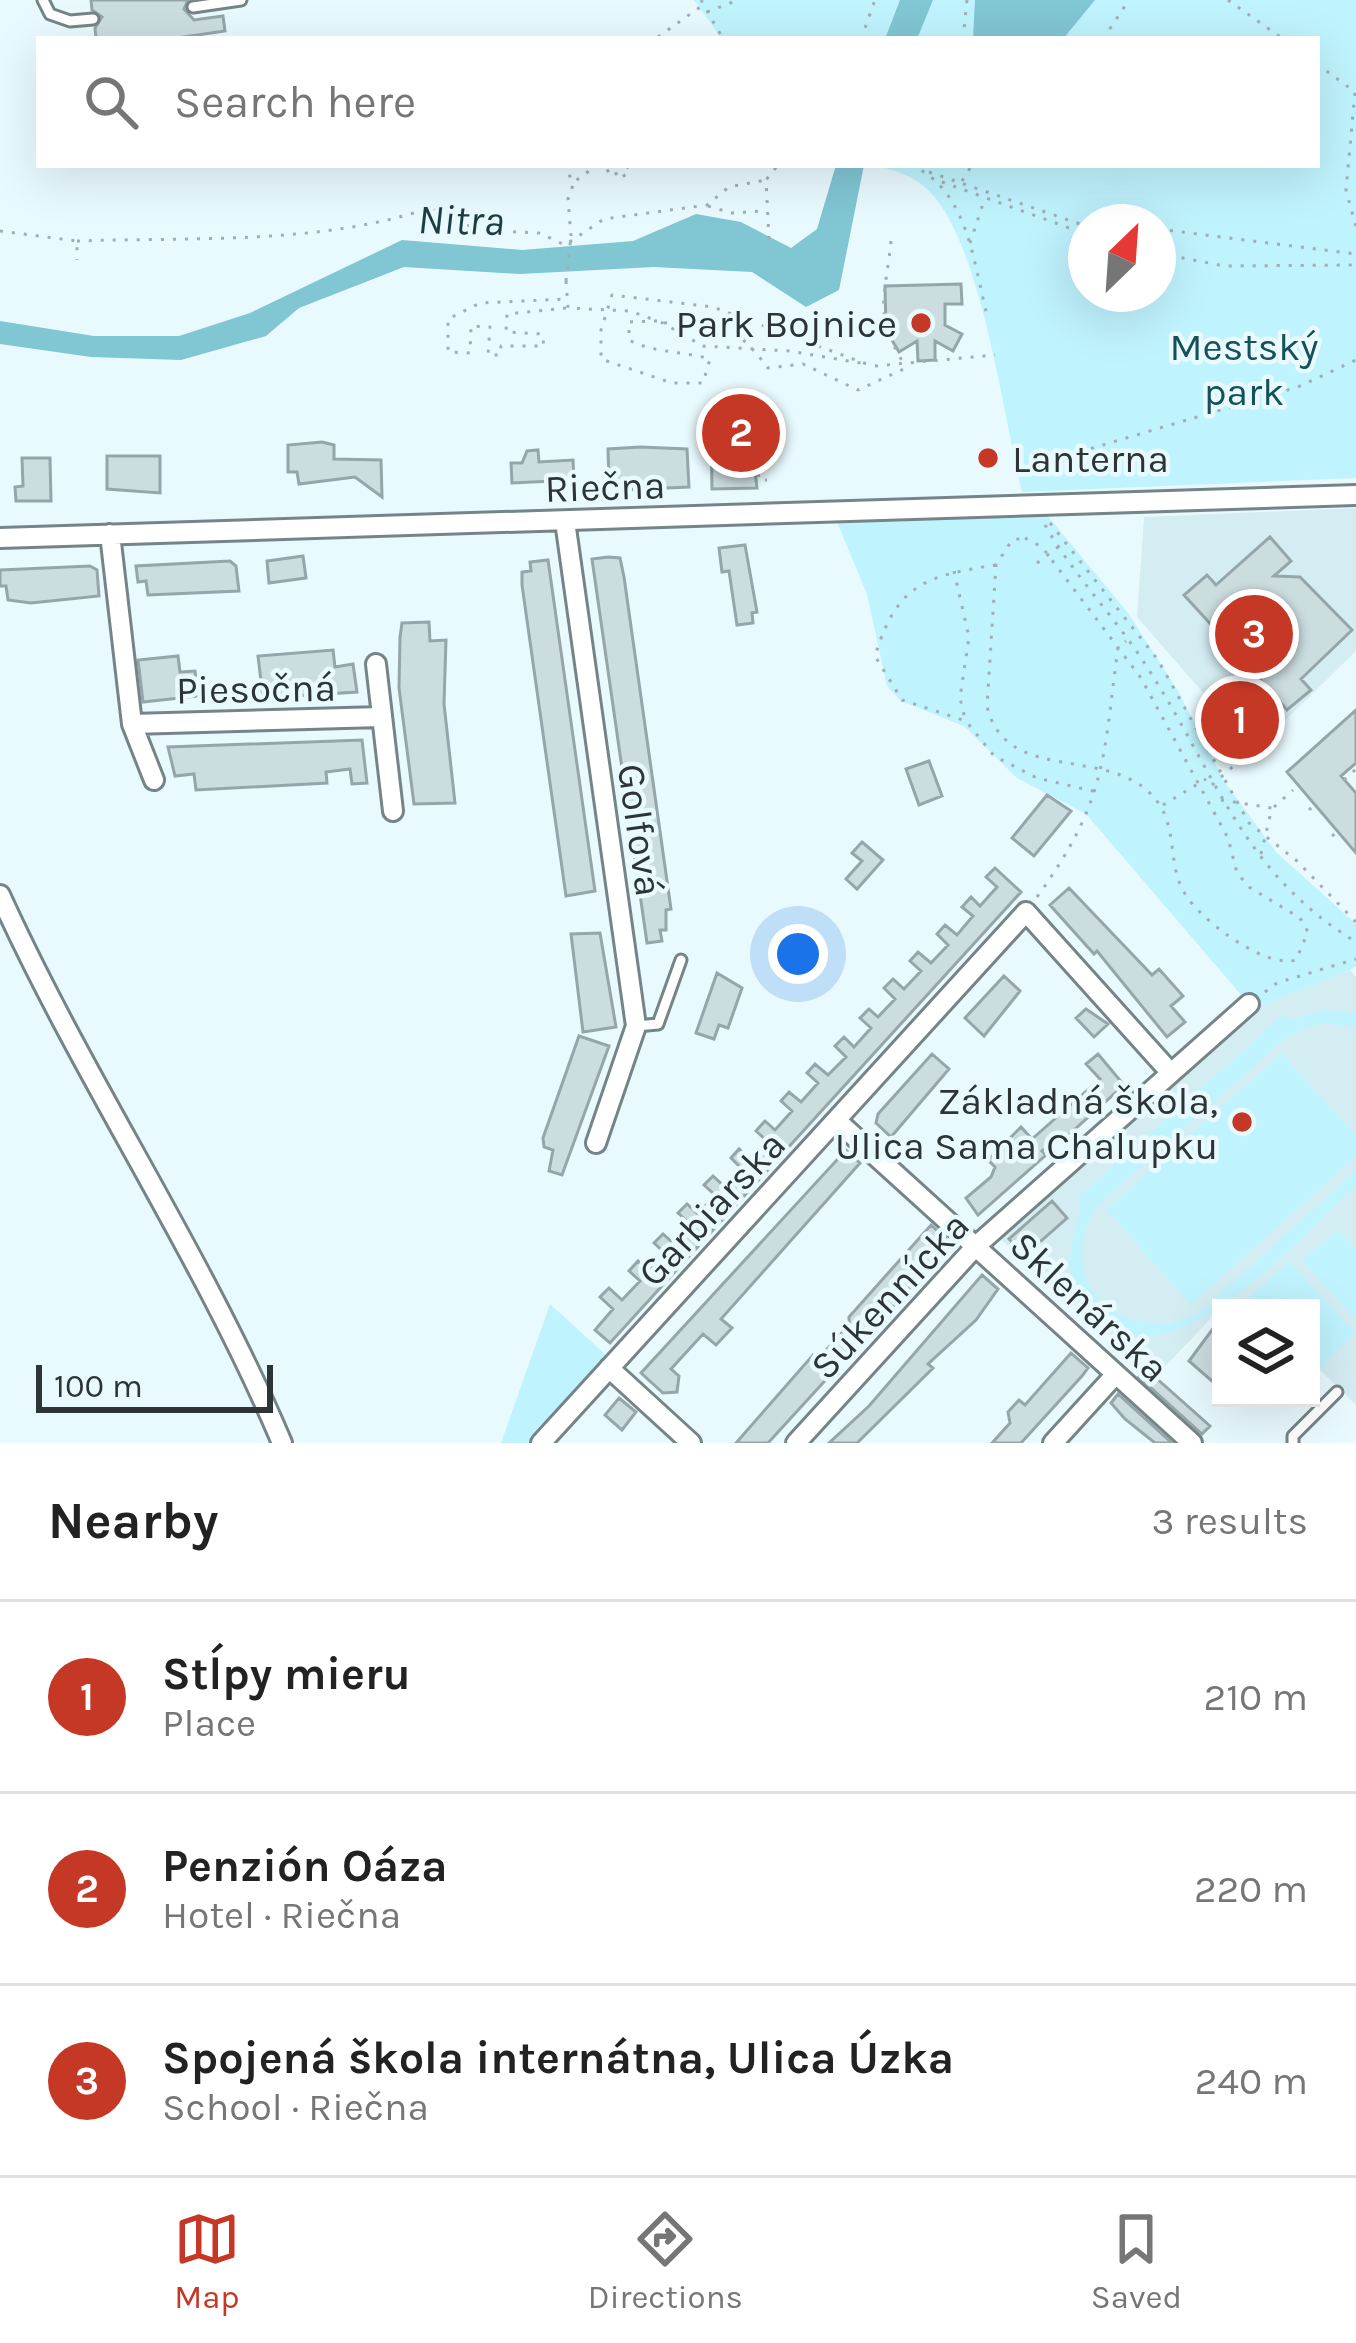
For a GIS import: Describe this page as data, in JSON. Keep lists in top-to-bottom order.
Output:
{
  "streets": {
    "street": [
      "Riečna",
      "Piesočná",
      "Golfová",
      "Garbiarska",
      "Súkennícka",
      "Sklenárska"
    ]
  },
  "crossings": [
    ["Riečna", "Piesočná"],
    ["Riečna", "Golfová"],
    ["Garbiarska", "Sklenárska"],
    ["Súkennícka", "Sklenárska"]
  ],
  "water": ["Nitra"],
  "parks": ["Mestský park"],
  "places": ["Park Bojnice", "Lanterna", "Základná škola, Ulica Sama Chalupku"],
  "scale_bar": "100 m",
  "north": "top right",
  "page": {
    "search": "Search here",
    "pins": ["2", "3", "1"],
    "scale": "100 m",
    "heading": ["Nearby", "3 results"],
    "list": [
      {
        "mark": "1",
        "name": "Stĺpy mieru",
        "note": "Place",
        "value": "210 m"
      },
      {
        "mark": "2",
        "name": "Penzión Oáza",
        "note": "Hotel · Riečna",
        "value": "220 m"
      },
      {
        "mark": "3",
        "name": "Spojená škola internátna, Ulica Úzka",
        "note": "School · Riečna",
        "value": "240 m"
      }
    ],
    "nav": ["Map", "Directions", "Saved"]
  }
}
